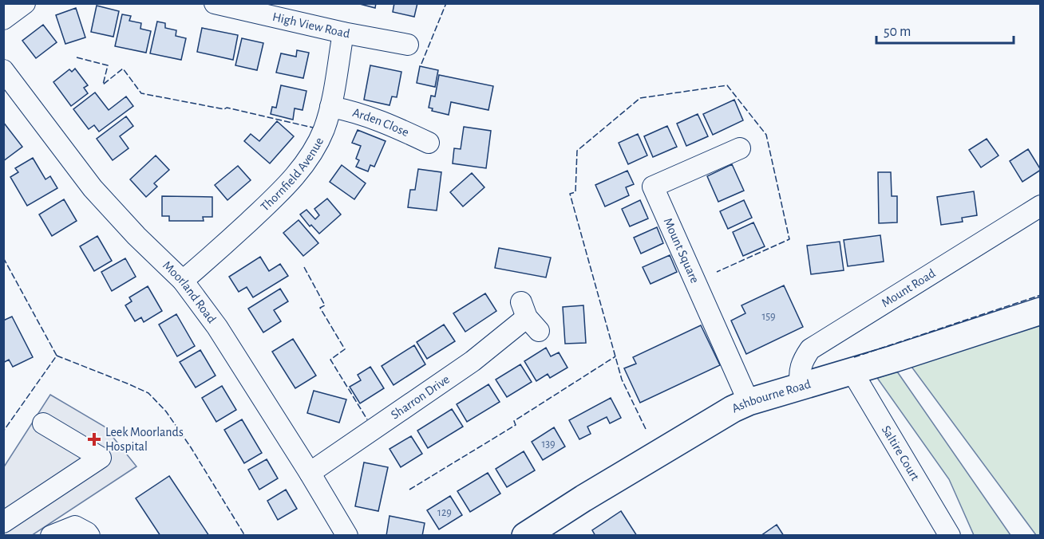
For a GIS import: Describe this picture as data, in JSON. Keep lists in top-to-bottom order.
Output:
{
  "streets": {
    "highway": ["Ashbourne Road"],
    "street": [
      "High View Road",
      "Arden Close",
      "Thornfield Avenue",
      "Mount Square",
      "Mount Road",
      "Moorland Road",
      "Sharron Drive",
      "Saltire Court"
    ]
  },
  "crossings": [
    ["High View Road", "Thornfield Avenue"],
    ["Arden Close", "Thornfield Avenue"],
    ["Thornfield Avenue", "Moorland Road"],
    ["Mount Square", "Ashbourne Road"],
    ["Mount Road", "Ashbourne Road"],
    ["Moorland Road", "Sharron Drive"],
    ["Ashbourne Road", "Saltire Court"]
  ],
  "places": {
    "health": ["Leek Moorlands Hospital"]
  },
  "house_numbers": ["159", "139", "129"],
  "scale_bar": "50 m"
}
